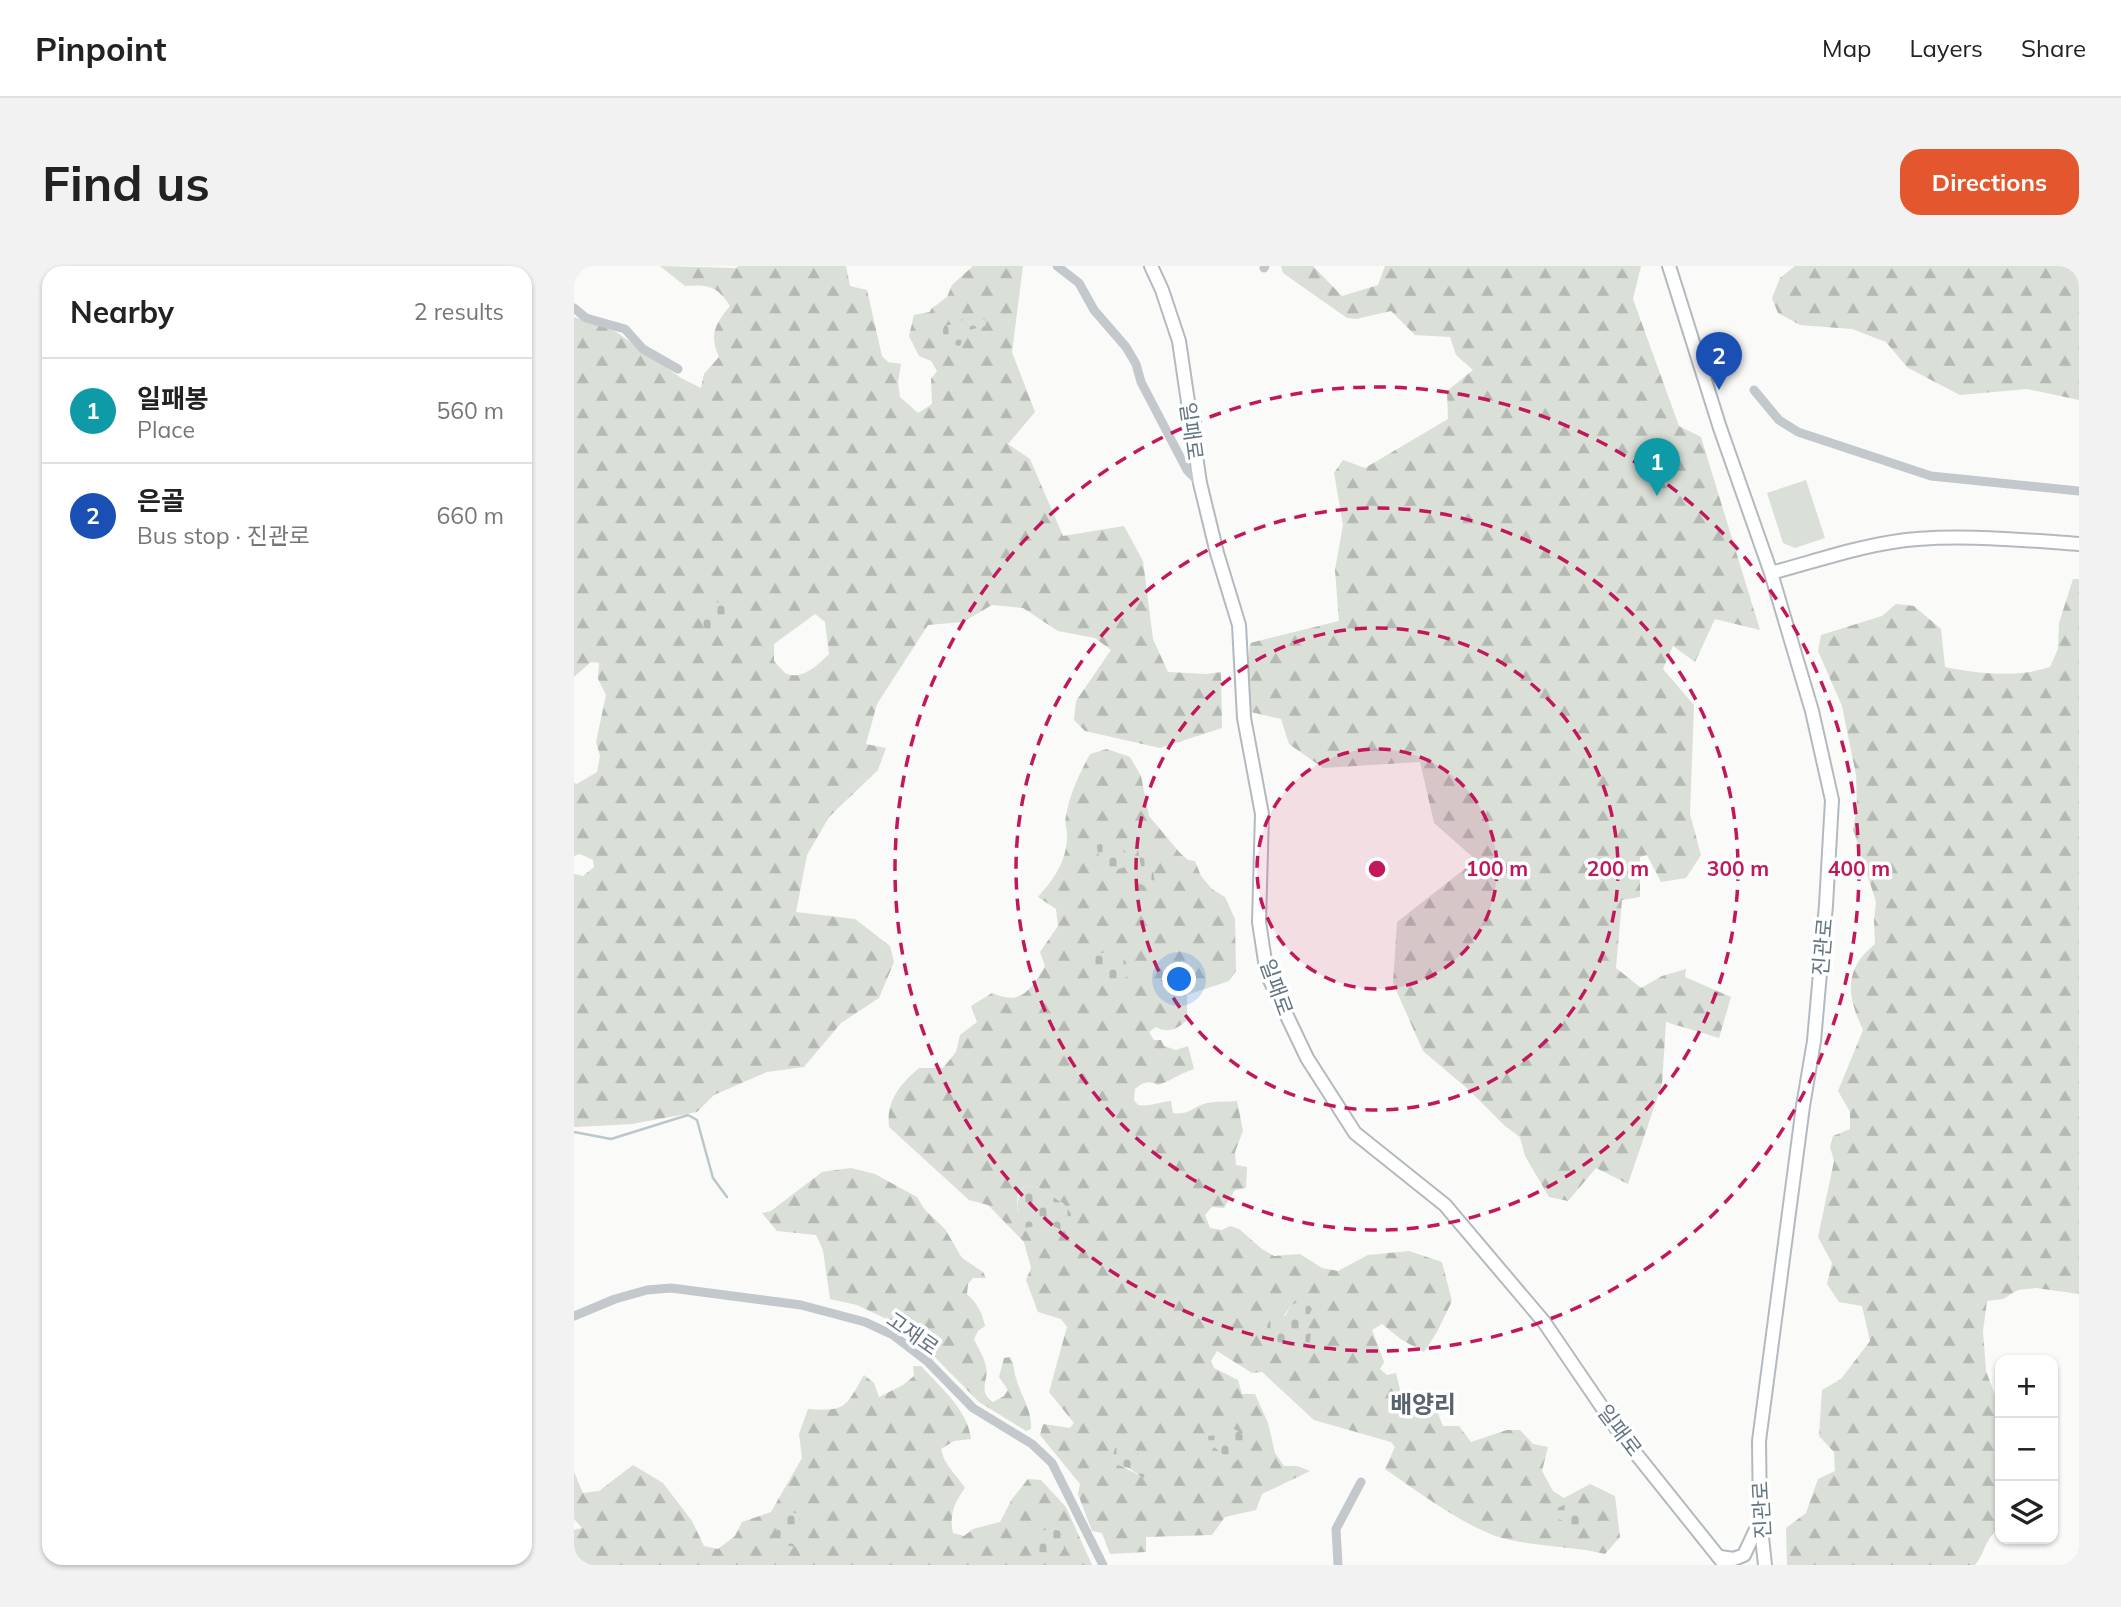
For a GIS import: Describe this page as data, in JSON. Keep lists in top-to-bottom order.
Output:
{
  "streets": {
    "street": ["일패로", "진관로", "고재로"]
  },
  "districts": ["배양리"],
  "page": {
    "header": "Pinpoint",
    "nav": ["Map", "Layers", "Share"],
    "buttons": "Directions",
    "title": "Find us",
    "heading": ["Nearby", "2 results"],
    "pins": ["2", "1"],
    "list": [
      {
        "mark": "1",
        "name": "일패봉",
        "note": "Place",
        "value": "560 m"
      },
      {
        "mark": "2",
        "name": "은골",
        "note": "Bus stop · 진관로",
        "value": "660 m"
      }
    ],
    "map_buttons": ["+", "−"]
  },
  "rings": [
    "100 m",
    "200 m",
    "300 m",
    "400 m"
  ]
}
